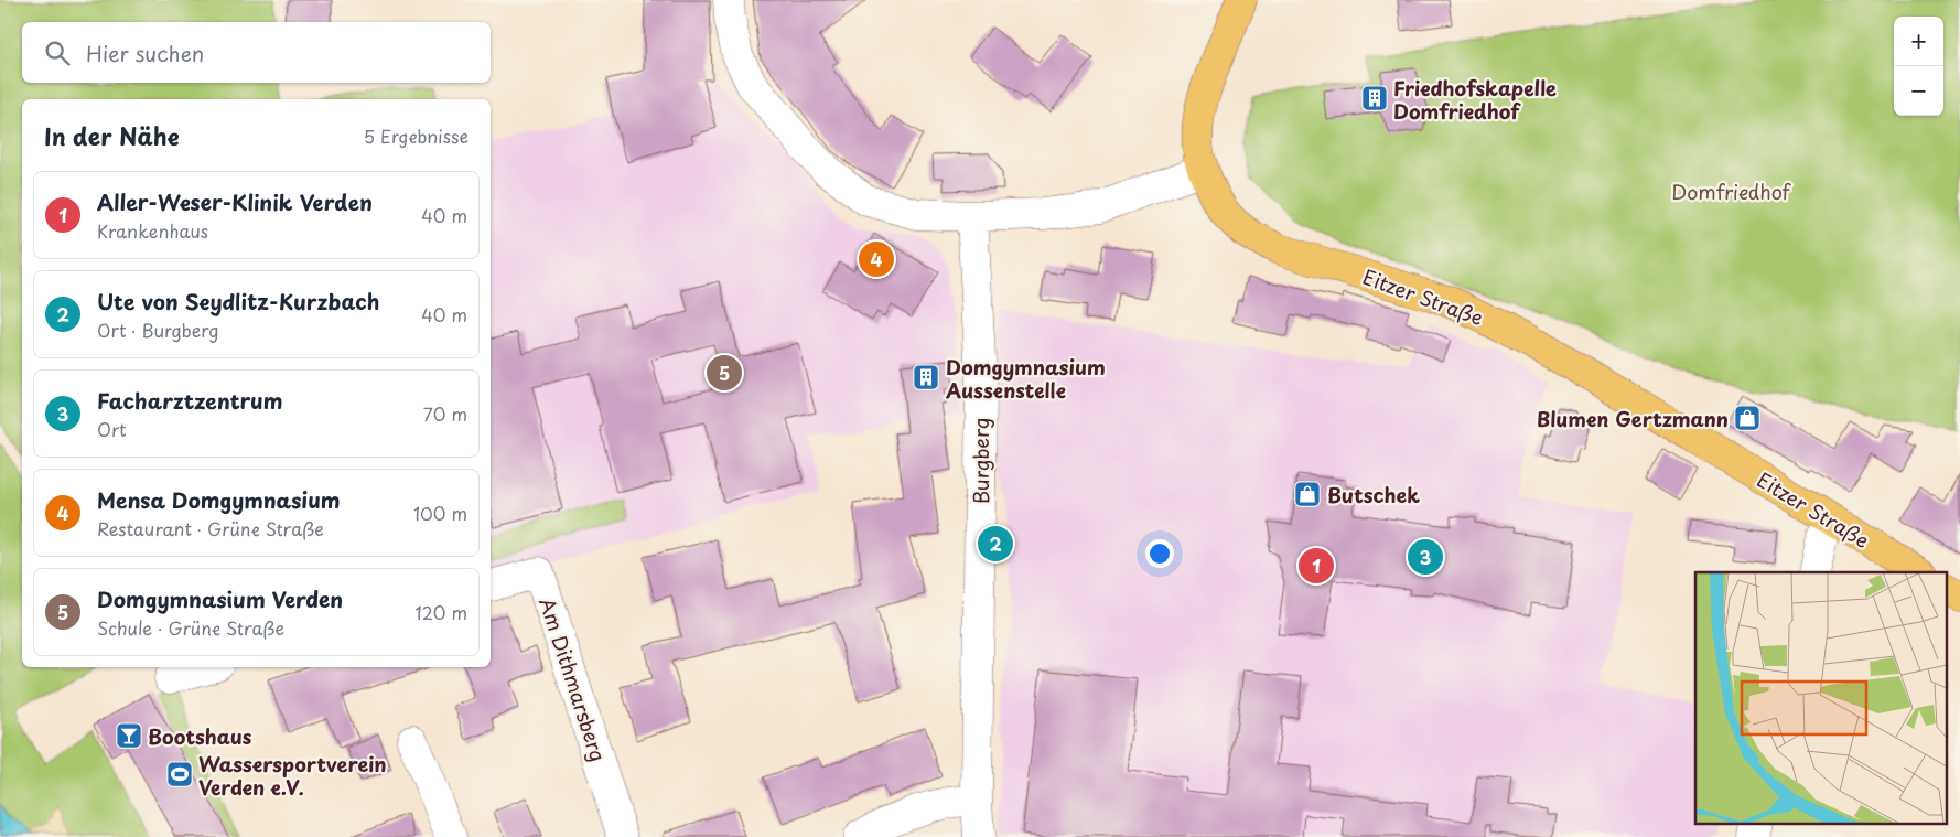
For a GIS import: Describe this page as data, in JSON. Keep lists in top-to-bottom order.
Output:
{
  "streets": {
    "main road": ["Eitzer Straße"],
    "street": ["Burgberg", "Am Dithmarsberg"]
  },
  "parks": ["Domfriedhof"],
  "places": {
    "building": ["Friedhofskapelle Domfriedhof", "Domgymnasium Aussenstelle"],
    "shop": ["Blumen Gertzmann", "Butschek"],
    "bar": ["Bootshaus"],
    "sports": ["Wassersportverein Verden e.V."]
  },
  "page": {
    "map_buttons": ["+", "−"],
    "search": "Hier suchen",
    "heading": ["In der Nähe", "5 Ergebnisse"],
    "list": [
      {
        "mark": "1",
        "name": "Aller-Weser-Klinik Verden",
        "note": "Krankenhaus",
        "value": "40 m"
      },
      {
        "mark": "2",
        "name": "Ute von Seydlitz-Kurzbach",
        "note": "Ort · Burgberg",
        "value": "40 m"
      },
      {
        "mark": "3",
        "name": "Facharztzentrum",
        "note": "Ort",
        "value": "70 m"
      },
      {
        "mark": "4",
        "name": "Mensa Domgymnasium",
        "note": "Restaurant · Grüne Straße",
        "value": "100 m"
      },
      {
        "mark": "5",
        "name": "Domgymnasium Verden",
        "note": "Schule · Grüne Straße",
        "value": "120 m"
      }
    ],
    "pins": [
      "4",
      "5",
      "2",
      "3",
      "1"
    ]
  }
}
